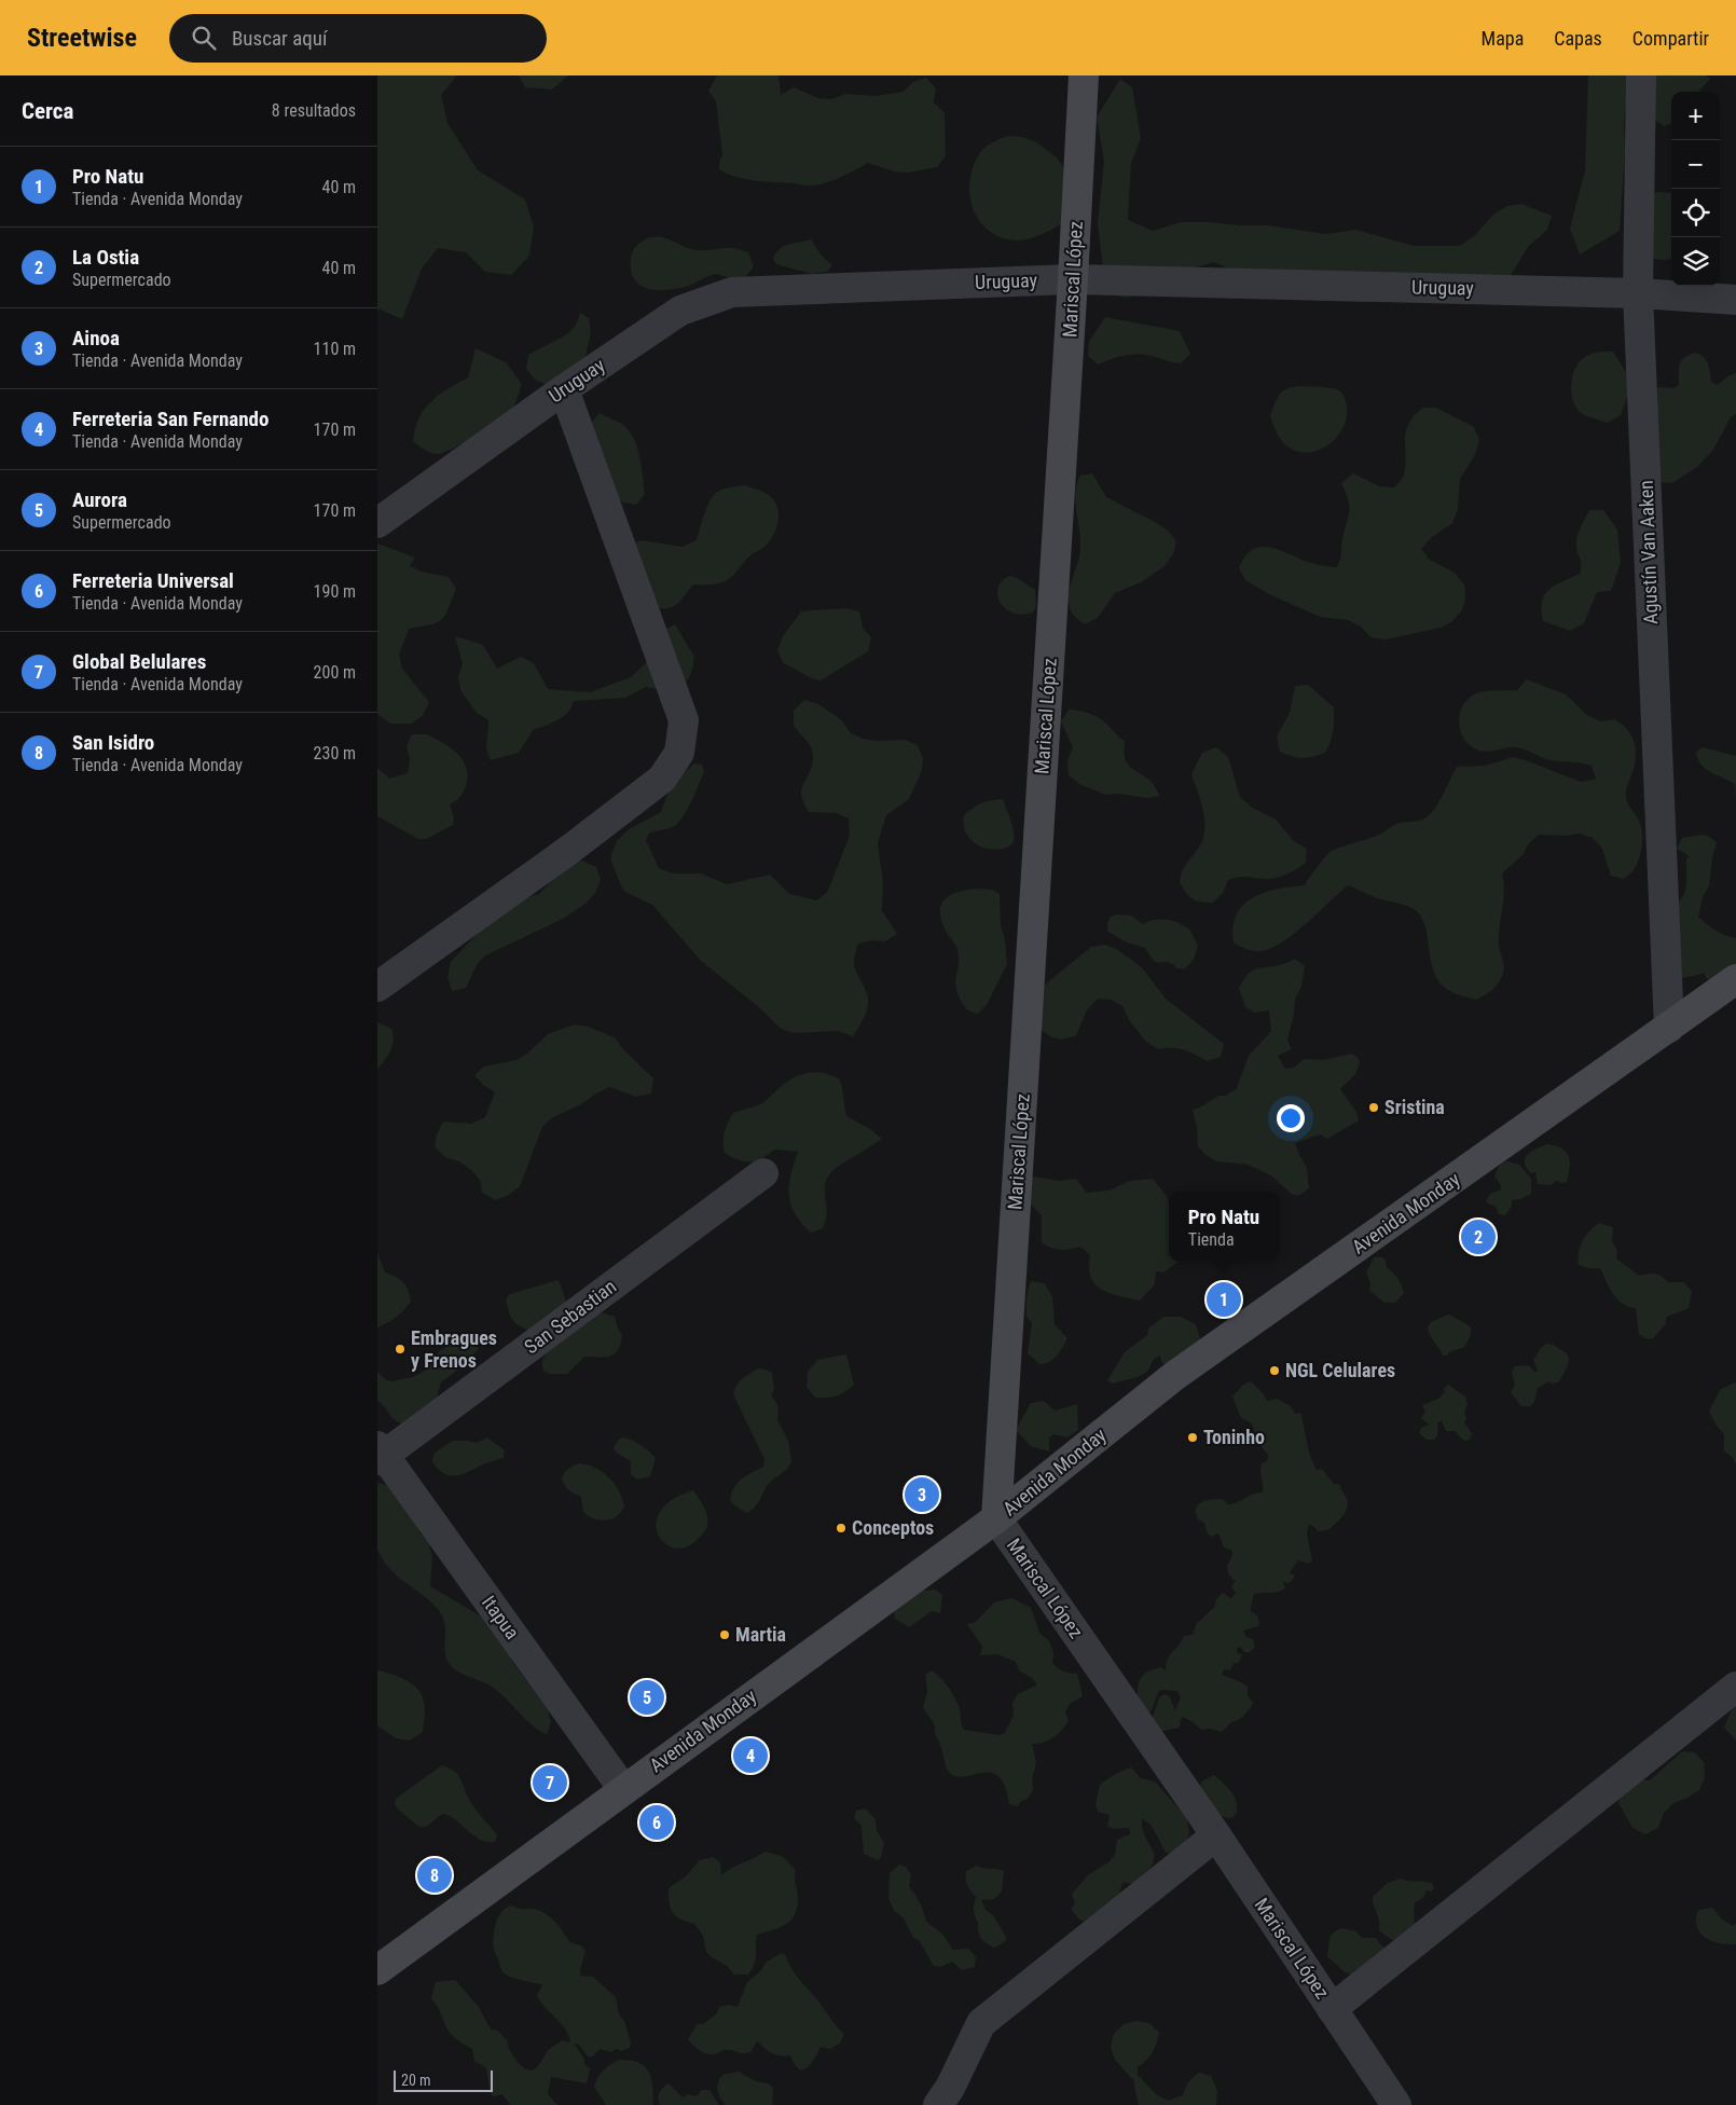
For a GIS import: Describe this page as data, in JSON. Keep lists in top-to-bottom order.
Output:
{
  "streets": {
    "main road": ["Mariscal López", "Avenida Monday"],
    "street": [
      "Uruguay",
      "Agustín Van Aaken",
      "San Sebastian",
      "Itapua"
    ]
  },
  "crossings": [
    ["Mariscal López", "Uruguay"],
    ["Mariscal López", "Avenida Monday"],
    ["Uruguay", "Agustín Van Aaken"],
    ["Agustín Van Aaken", "Avenida Monday"],
    ["Avenida Monday", "Itapua"],
    ["San Sebastian", "Itapua"]
  ],
  "places": [
    "Sristina",
    "Embragues y Frenos",
    "NGL Celulares",
    "Toninho",
    "Conceptos",
    "Martia"
  ],
  "scale_bar": "20 m",
  "page": {
    "header": "Streetwise",
    "search": "Buscar aquí",
    "nav": ["Mapa", "Capas", "Compartir"],
    "heading": ["Cerca", "8 resultados"],
    "map_buttons": ["+", "−"],
    "list": [
      {
        "mark": "1",
        "name": "Pro Natu",
        "note": "Tienda · Avenida Monday",
        "value": "40 m"
      },
      {
        "mark": "2",
        "name": "La Ostia",
        "note": "Supermercado",
        "value": "40 m"
      },
      {
        "mark": "3",
        "name": "Ainoa",
        "note": "Tienda · Avenida Monday",
        "value": "110 m"
      },
      {
        "mark": "4",
        "name": "Ferreteria San Fernando",
        "note": "Tienda · Avenida Monday",
        "value": "170 m"
      },
      {
        "mark": "5",
        "name": "Aurora",
        "note": "Supermercado",
        "value": "170 m"
      },
      {
        "mark": "6",
        "name": "Ferreteria Universal",
        "note": "Tienda · Avenida Monday",
        "value": "190 m"
      },
      {
        "mark": "7",
        "name": "Global Belulares",
        "note": "Tienda · Avenida Monday",
        "value": "200 m"
      },
      {
        "mark": "8",
        "name": "San Isidro",
        "note": "Tienda · Avenida Monday",
        "value": "230 m"
      }
    ],
    "popup": ["Pro Natu", "Tienda"],
    "pins": [
      "2",
      "1",
      "3",
      "5",
      "4",
      "7",
      "6",
      "8"
    ],
    "scale": "20 m"
  }
}
